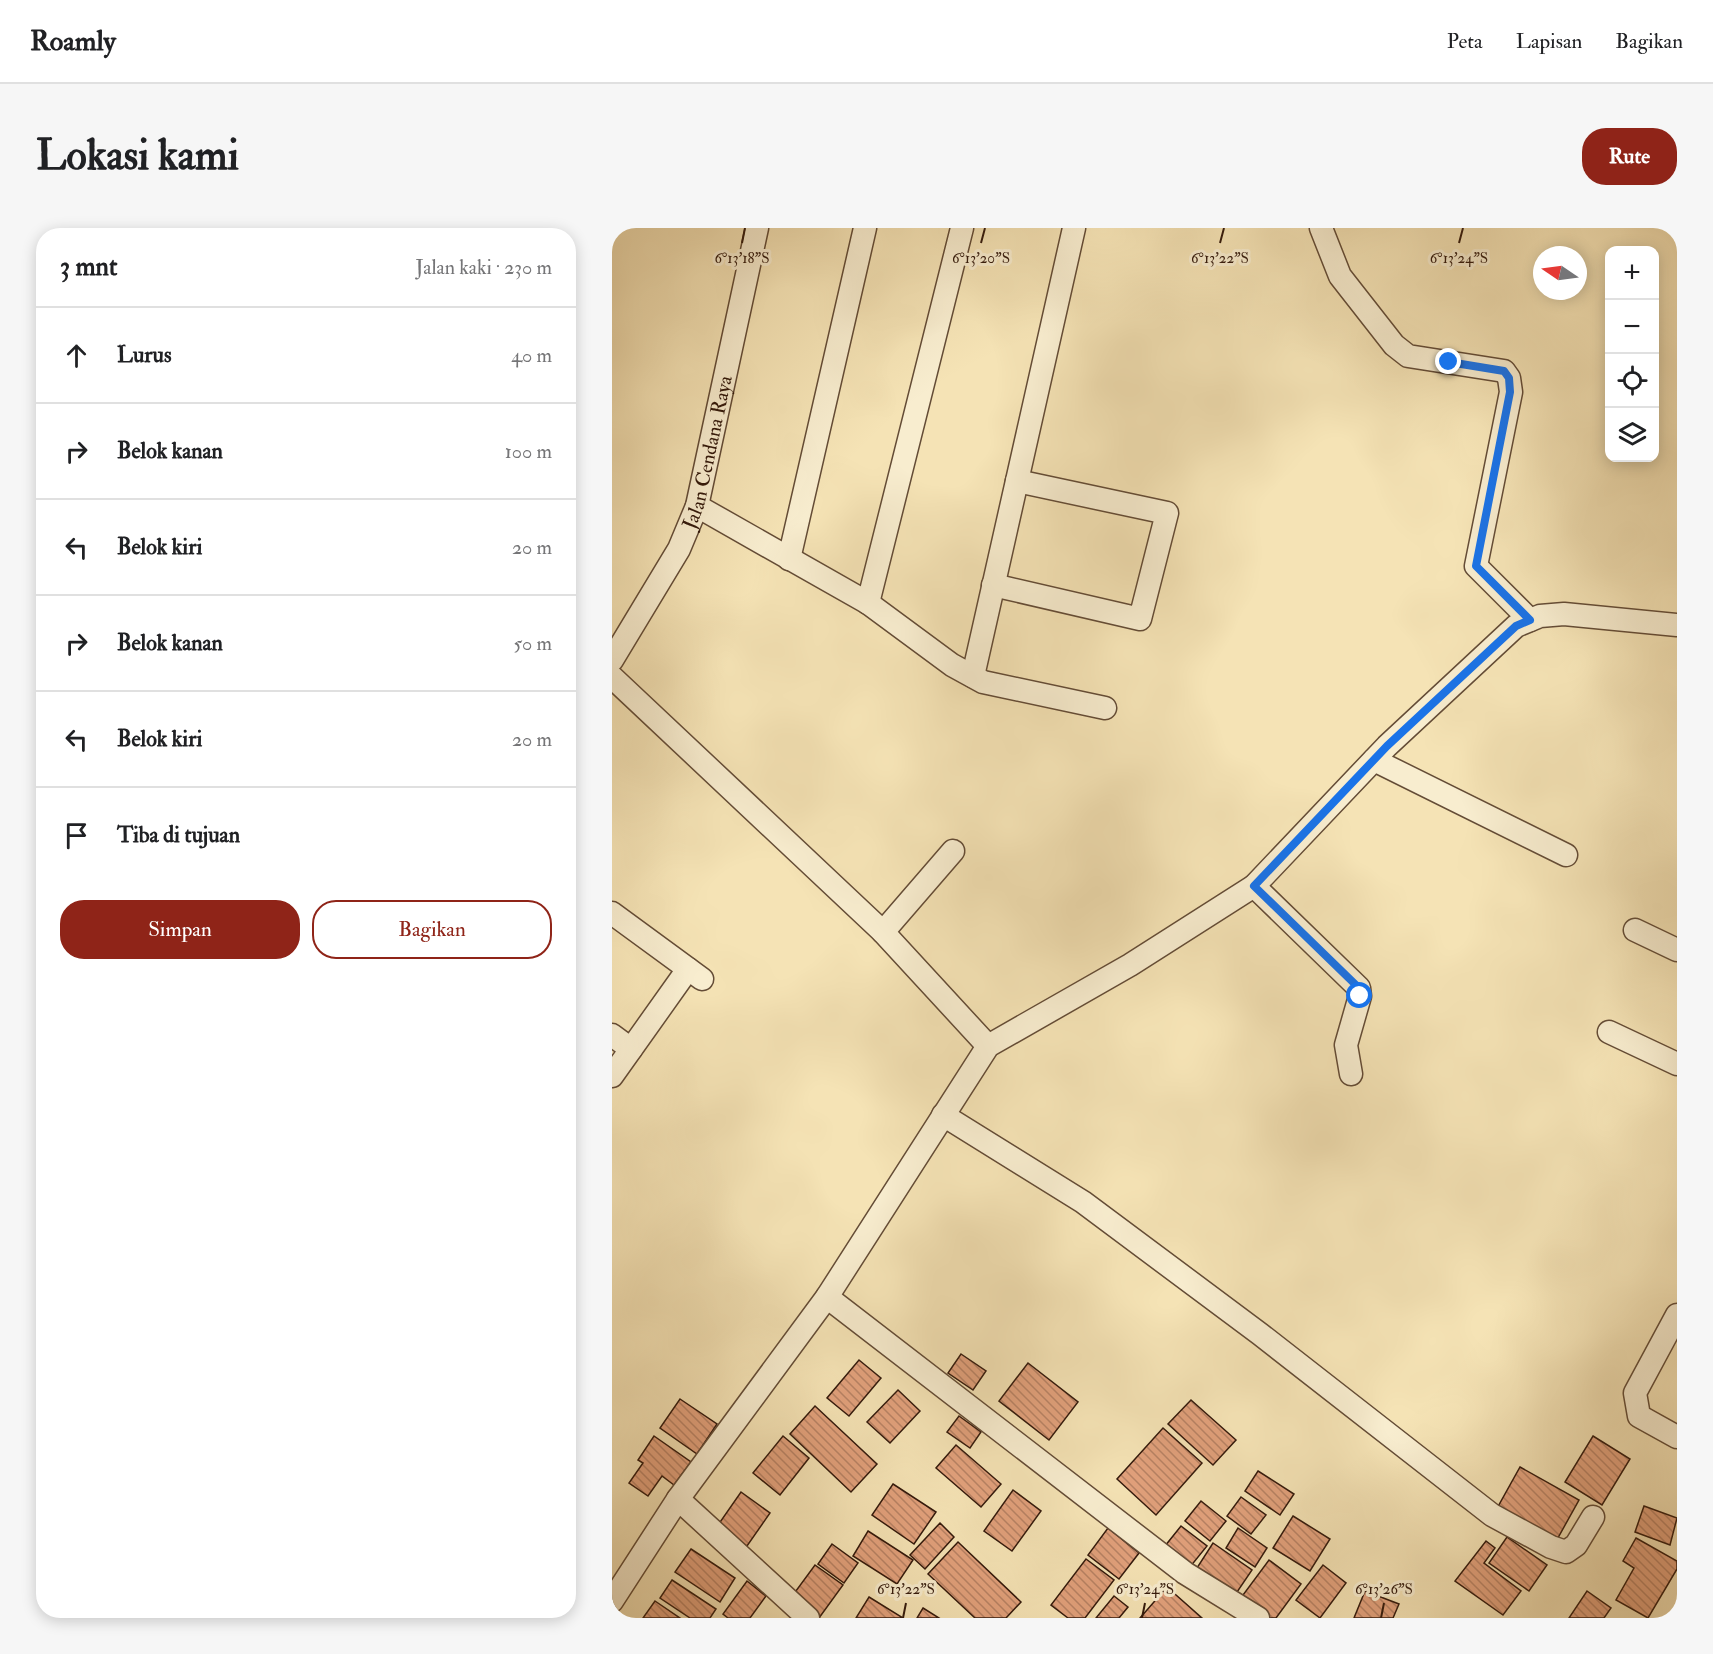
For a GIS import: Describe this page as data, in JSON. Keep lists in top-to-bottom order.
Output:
{
  "streets": {
    "street": ["Jalan Cendana Raya"]
  },
  "north": "left",
  "page": {
    "header": "Roamly",
    "nav": ["Peta", "Lapisan", "Bagikan"],
    "buttons": [
      "Rute",
      ["Simpan", "Bagikan"]
    ],
    "title": "Lokasi kami",
    "heading": ["3 mnt", "Jalan kaki · 230 m"],
    "map_buttons": ["+", "−"],
    "list": [
      ["Lurus", "40 m"],
      ["Belok kanan", "100 m"],
      ["Belok kiri", "20 m"],
      ["Belok kanan", "50 m"],
      ["Belok kiri", "20 m"],
      "Tiba di tujuan"
    ]
  },
  "coordinates": [
    "6°13'18\"S",
    "6°13'20\"S",
    "6°13'22\"S",
    "6°13'24\"S",
    "6°13'26\"S"
  ]
}
